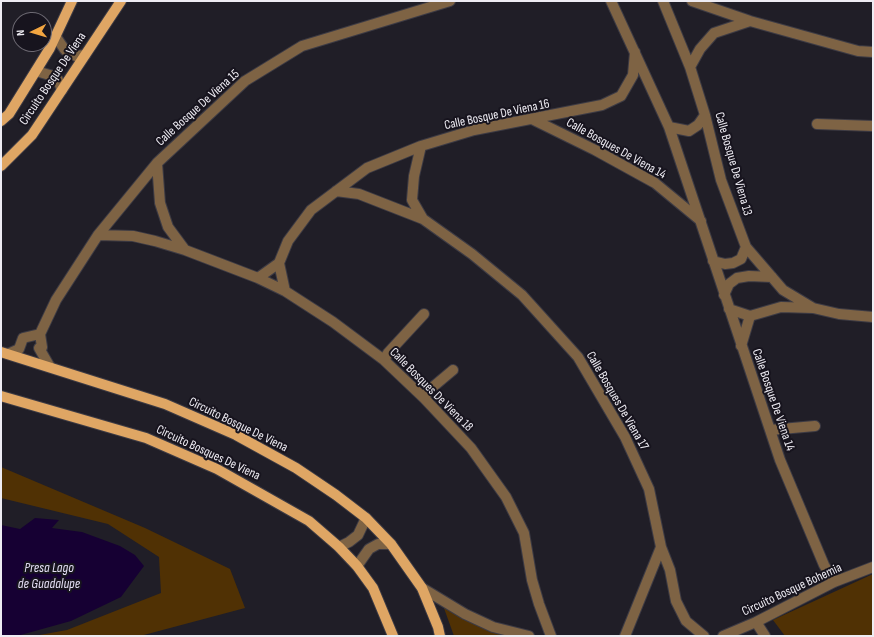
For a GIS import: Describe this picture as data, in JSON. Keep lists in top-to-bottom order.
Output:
{
  "streets": {
    "main road": ["Circuito Bosque De Viena", "Circuito Bosques De Viena"],
    "street": [
      "Calle Bosque De Viena 15",
      "Calle Bosque De Viena 16",
      "Calle Bosques De Viena 14",
      "Calle Bosque De Viena 13",
      "Calle Bosques De Viena 18",
      "Calle Bosque De Viena 14",
      "Calle Bosques De Viena 17",
      "Circuito Bosque Bohemia"
    ]
  },
  "crossings": [
    ["Calle Bosque De Viena 15", "Calle Bosques De Viena 18"],
    ["Calle Bosque De Viena 16", "Calle Bosques De Viena 14"],
    ["Calle Bosque De Viena 16", "Calle Bosques De Viena 17"],
    ["Calle Bosques De Viena 14", "Calle Bosque De Viena 14"],
    ["Calle Bosque De Viena 13", "Calle Bosque De Viena 14"],
    ["Calle Bosque De Viena 14", "Circuito Bosque Bohemia"]
  ],
  "water": ["Presa Lago de Guadalupe"],
  "north": "left"
}
